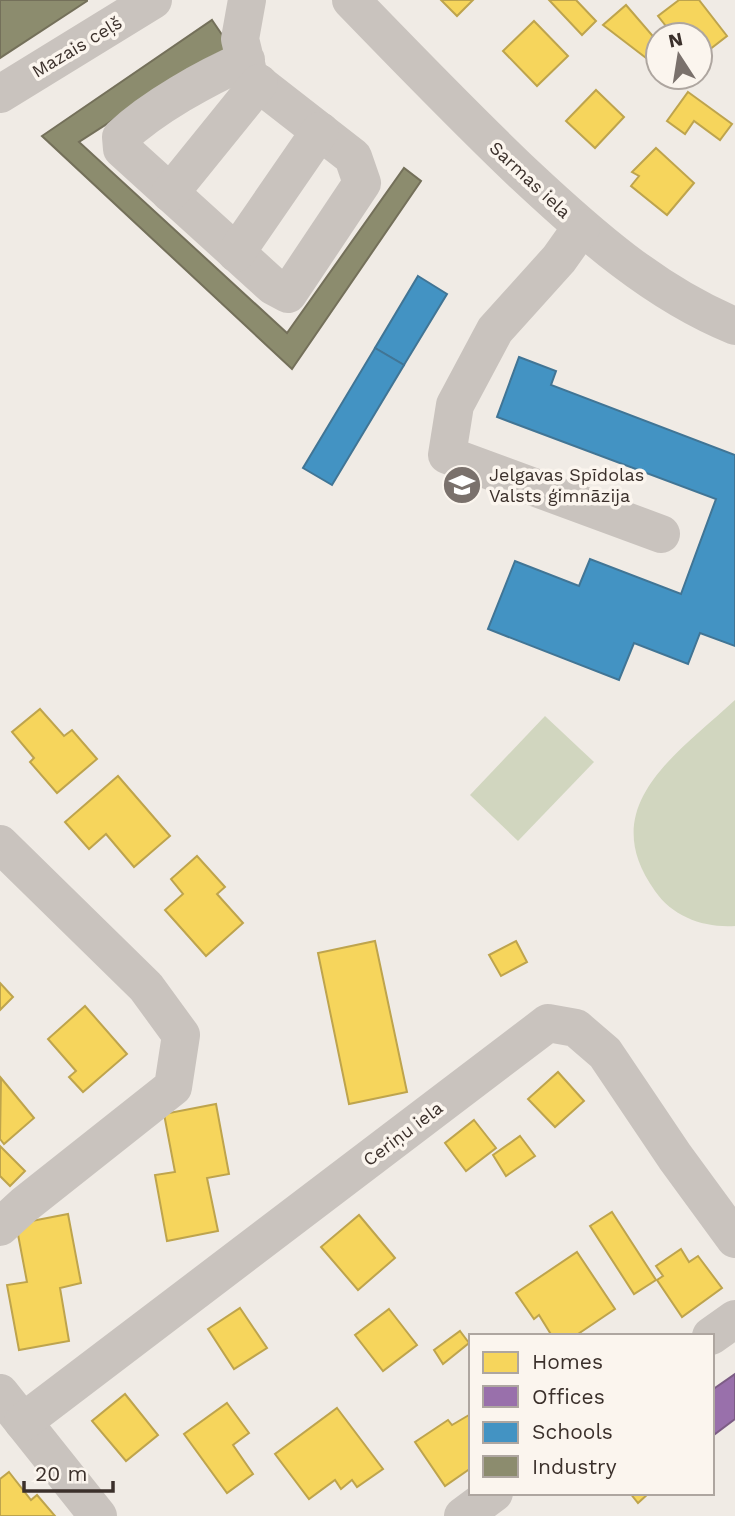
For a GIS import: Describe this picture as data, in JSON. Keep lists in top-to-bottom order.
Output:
{
  "streets": {
    "street": ["Mazais ceļš", "Sarmas iela", "Ceriņu iela"]
  },
  "places": {
    "school or university": ["Jelgavas Spīdolas Valsts ģimnāzija"]
  },
  "legend": [
    "Homes",
    "Offices",
    "Schools",
    "Industry"
  ],
  "scale_bar": "20 m",
  "north": "top"
}
